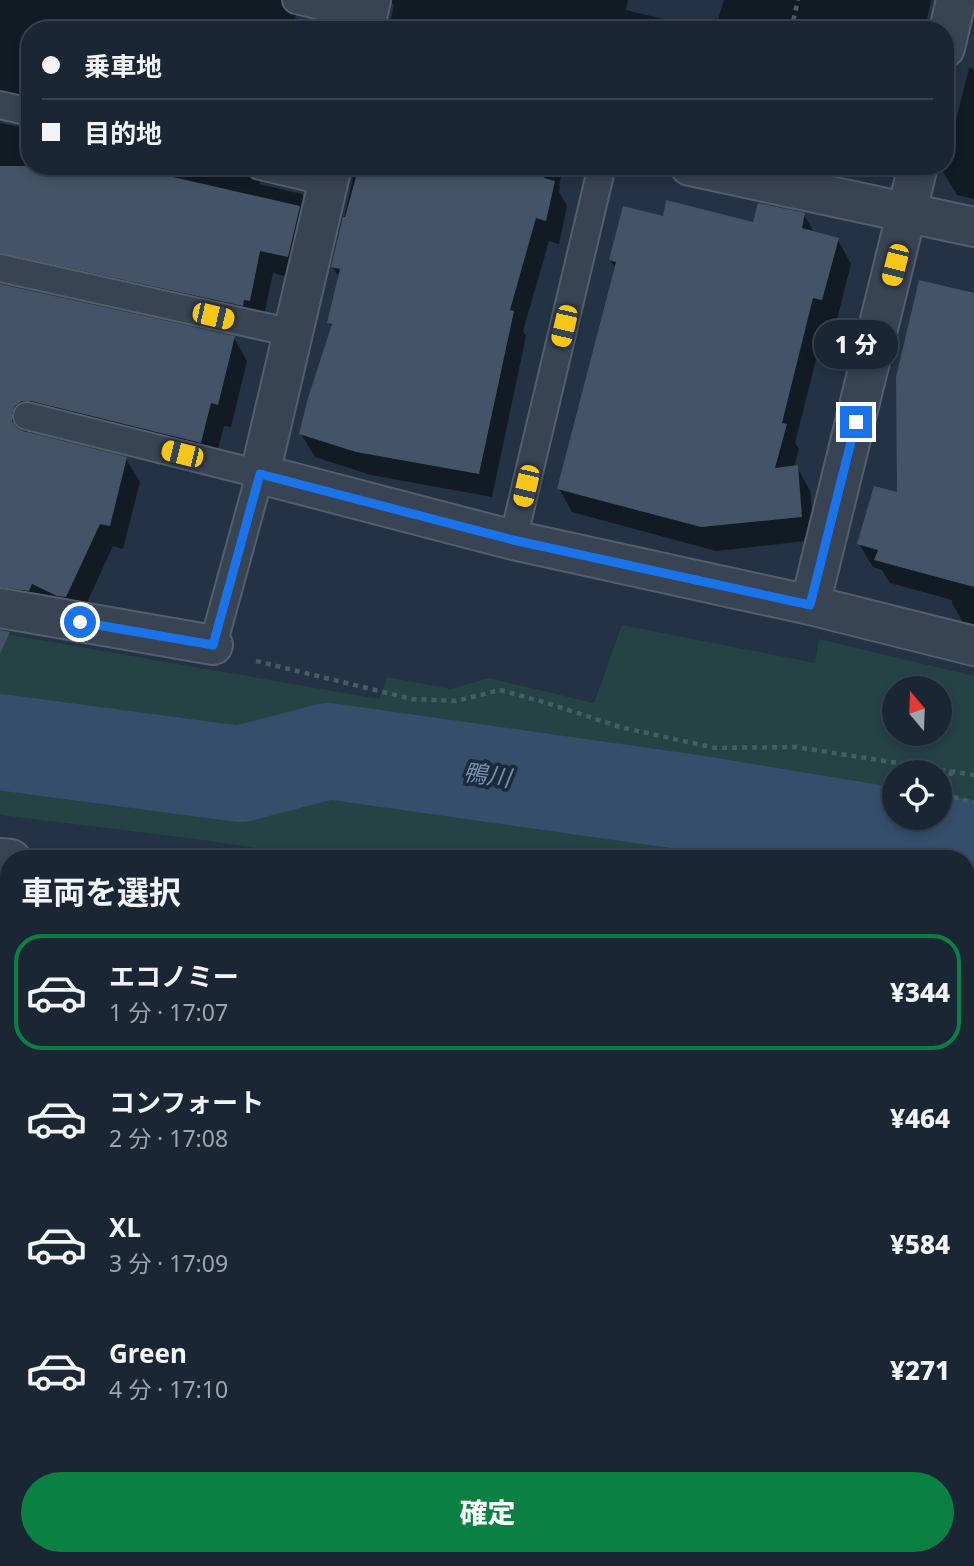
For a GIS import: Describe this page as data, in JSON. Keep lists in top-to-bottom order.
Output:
{
  "water": ["鴨川"],
  "north": "top",
  "page": {
    "banner": ["乗車地", "目的地"],
    "bubble": "1 分",
    "heading": "車両を選択",
    "list": [
      {
        "name": "エコノミー",
        "note": "1 分 · 17:07",
        "value": "¥344"
      },
      {
        "name": "コンフォート",
        "note": "2 分 · 17:08",
        "value": "¥464"
      },
      {
        "name": "XL",
        "note": "3 分 · 17:09",
        "value": "¥584"
      },
      {
        "name": "Green",
        "note": "4 分 · 17:10",
        "value": "¥271"
      }
    ],
    "buttons": "確定"
  }
}
